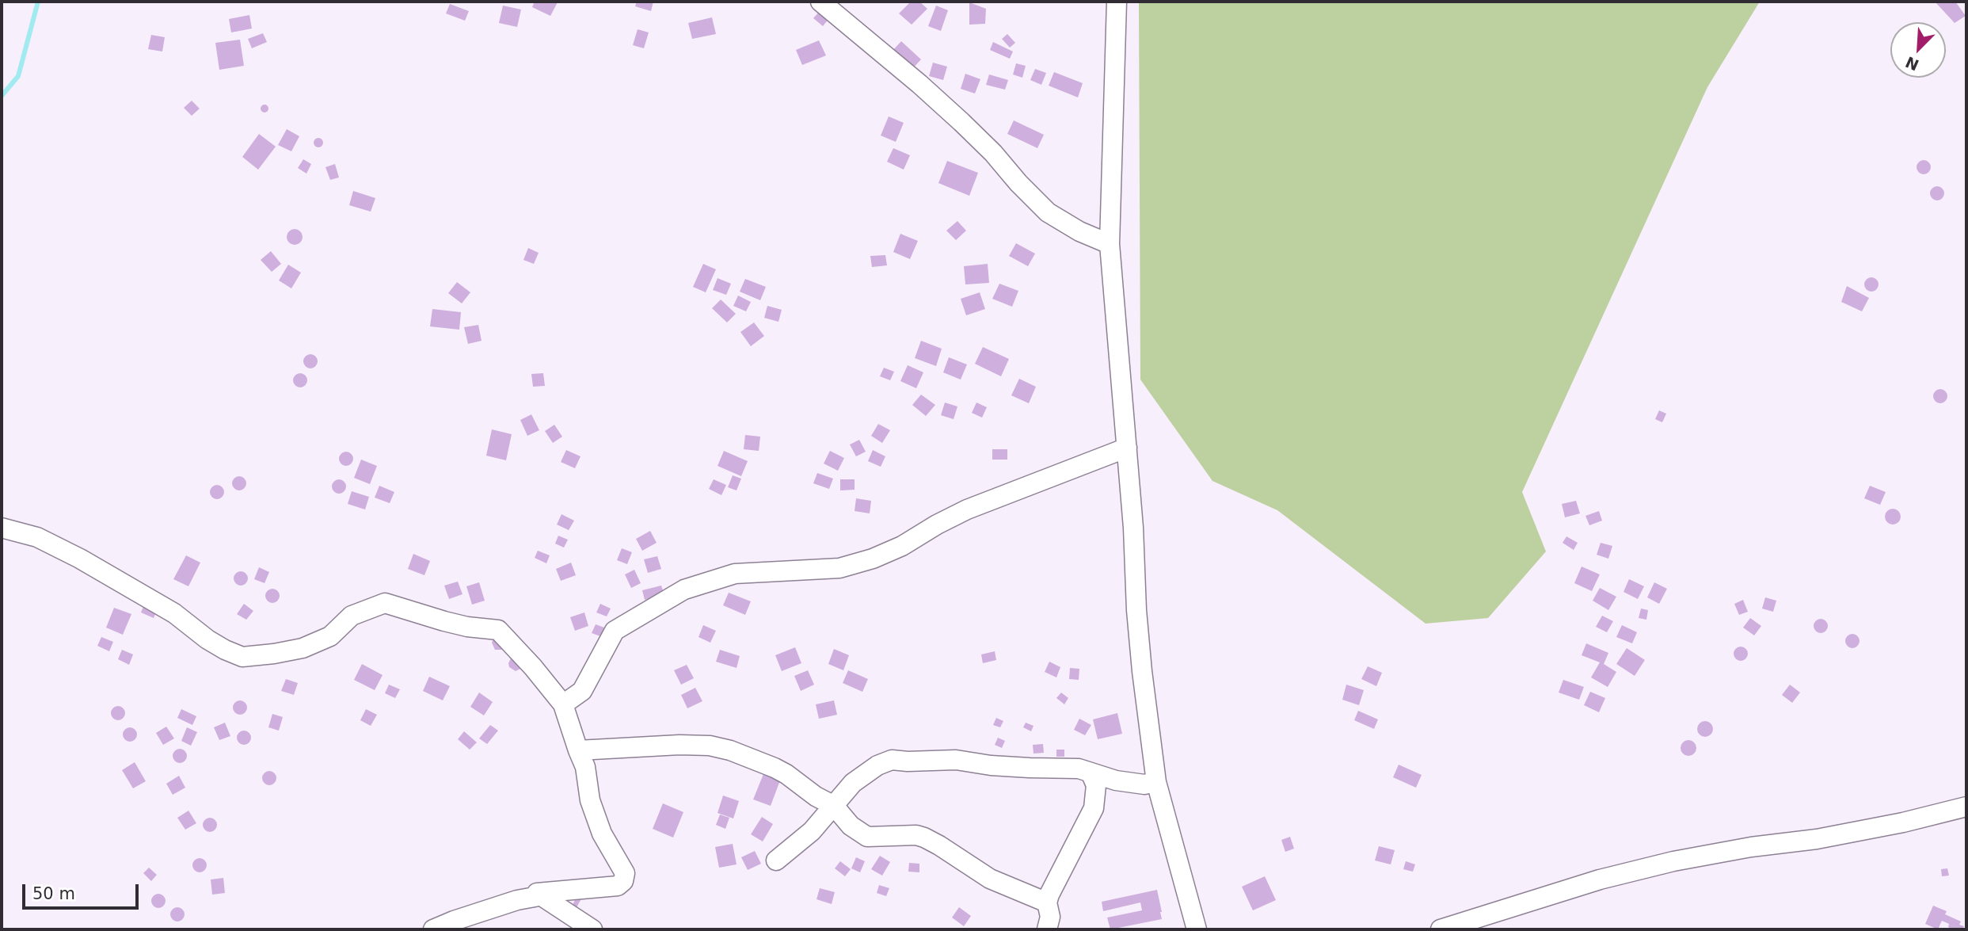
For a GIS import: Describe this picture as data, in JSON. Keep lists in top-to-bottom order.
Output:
{
  "scale_bar": "50 m",
  "north": "bottom left"
}
